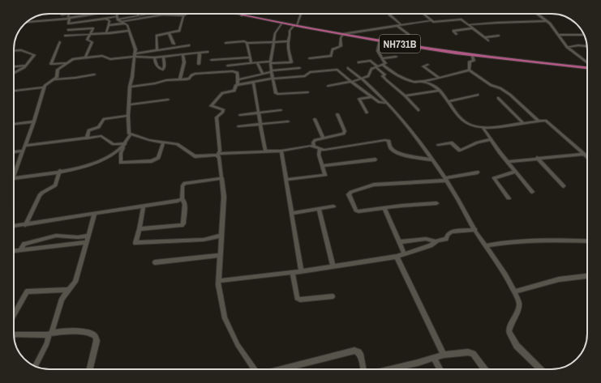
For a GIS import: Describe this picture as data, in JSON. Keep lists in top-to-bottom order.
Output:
{
  "streets": {
    "highway": ["NH731B"]
  }
}
